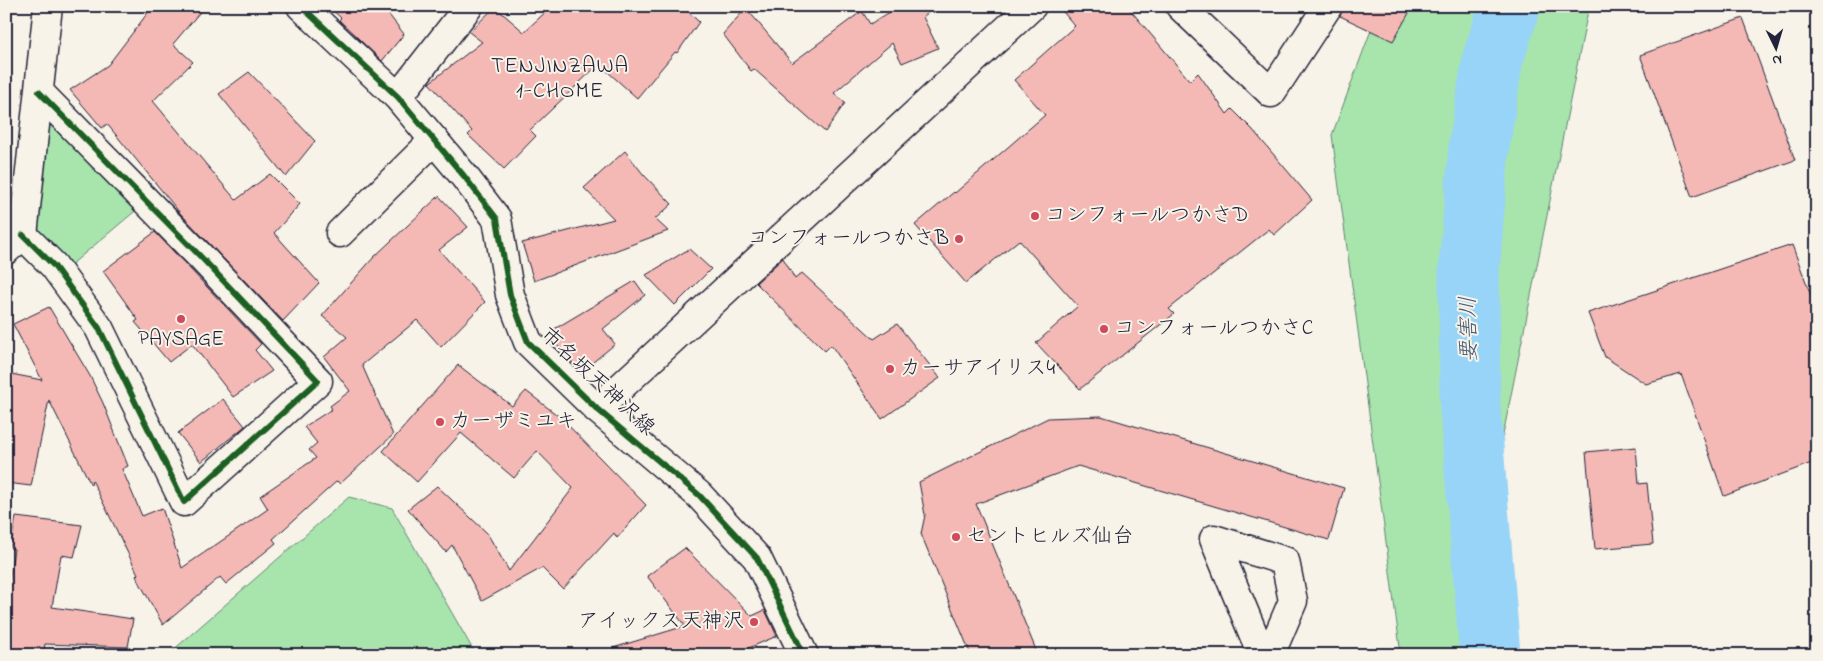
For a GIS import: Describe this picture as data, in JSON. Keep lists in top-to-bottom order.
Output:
{
  "streets": {
    "street": ["市名坂天神沢線"]
  },
  "districts": ["TENJINZAWA 1-CHOME"],
  "water": ["要害川"],
  "places": [
    "コンフォールつかさD",
    "コンフォールつかさB",
    "PAYSAGE",
    "コンフォールつかさC",
    "カーサアイリス4",
    "カーザミユキ",
    "セントヒルズ仙台",
    "アイックス天神沢"
  ],
  "north": "bottom"
}
